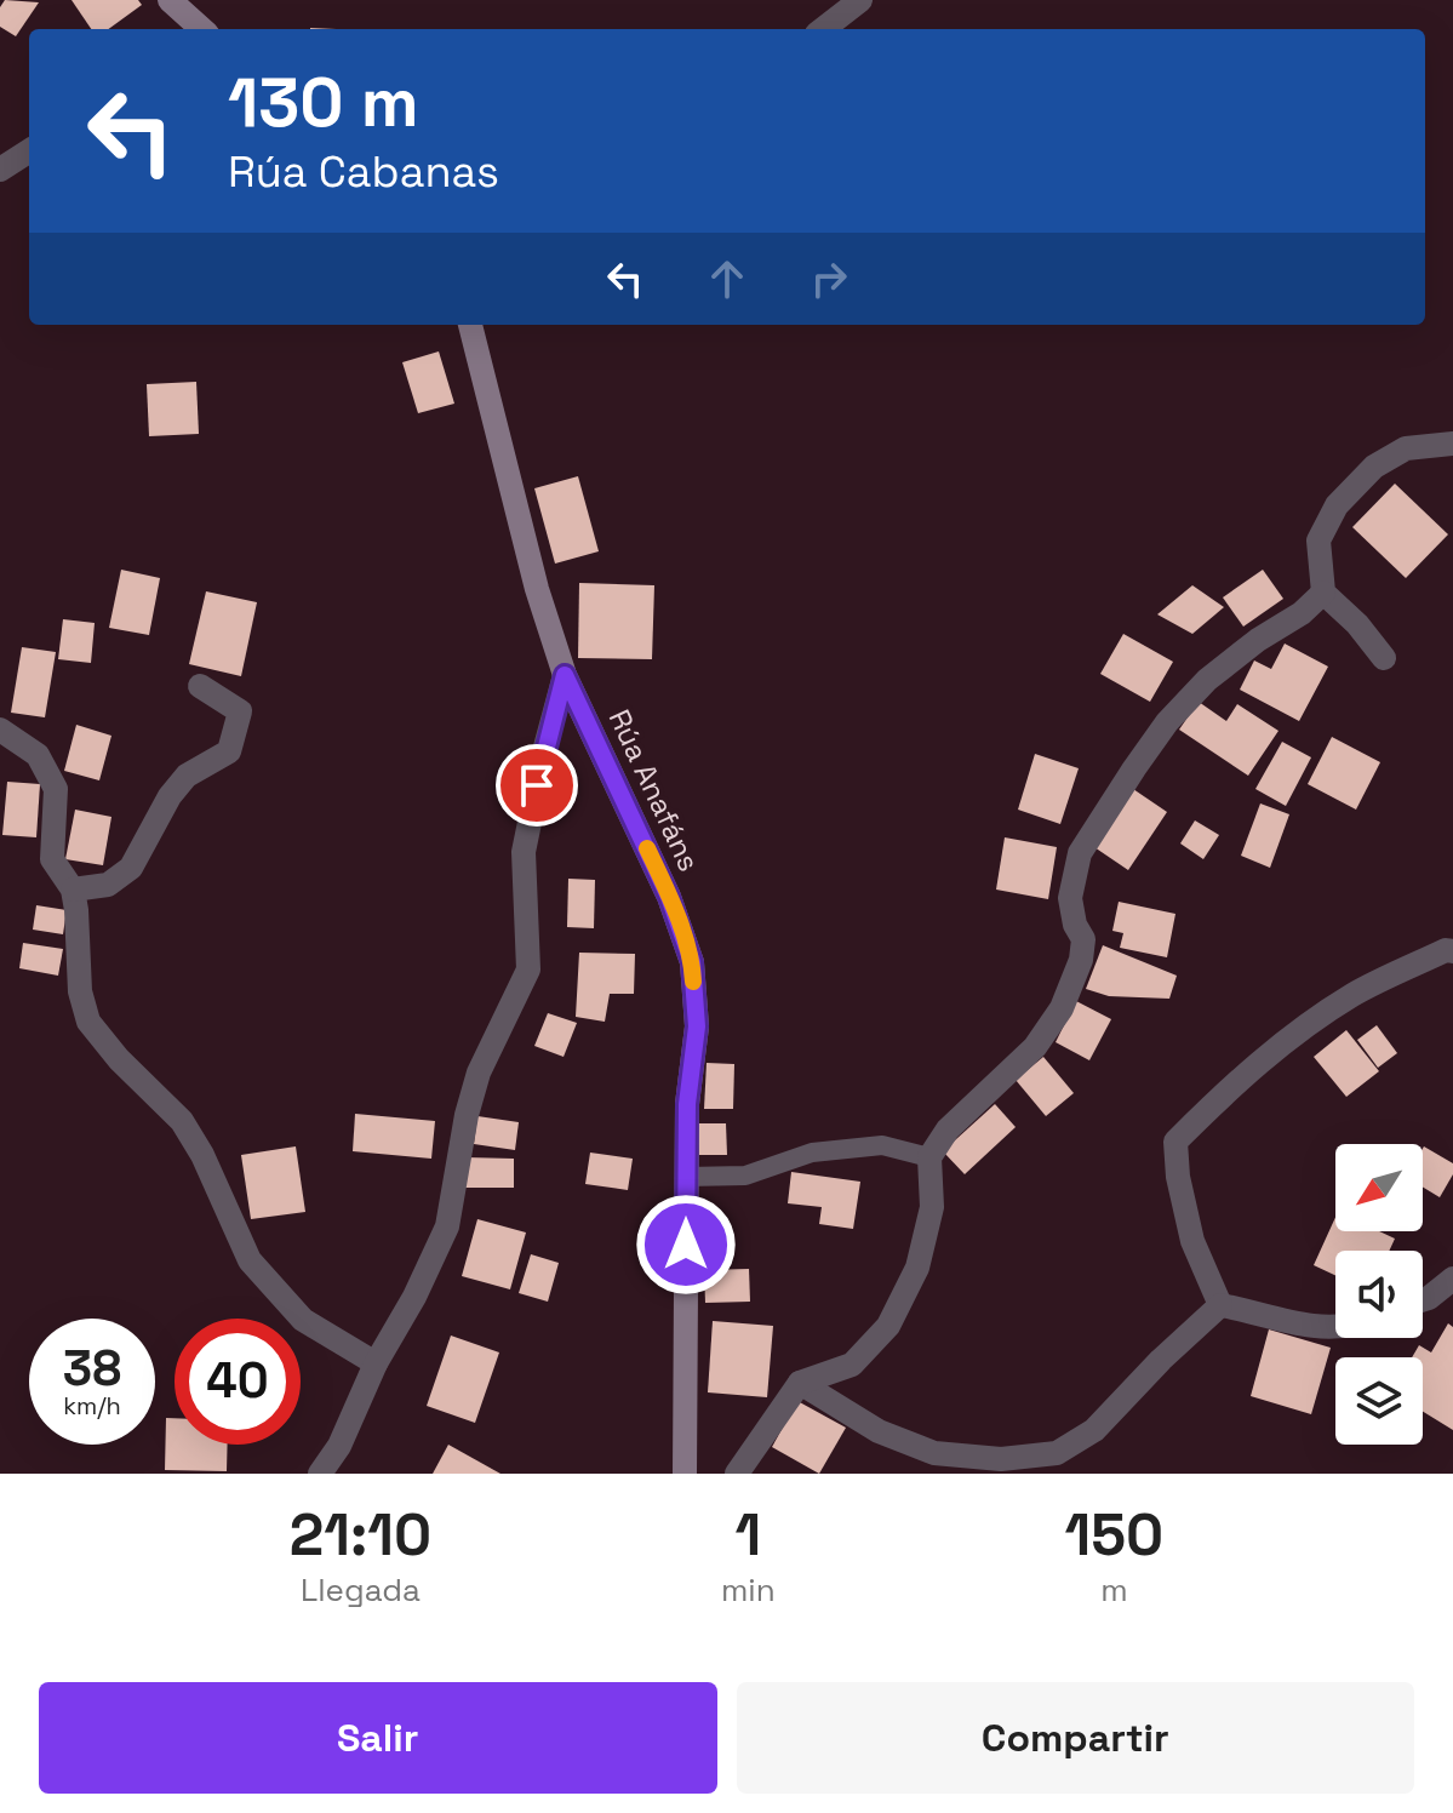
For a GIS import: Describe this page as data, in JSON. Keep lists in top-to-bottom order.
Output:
{
  "streets": {
    "street": ["Rúa Anafáns"]
  },
  "north": "bottom left",
  "page": {
    "turn": ["130 m", "Rúa Cabanas"],
    "speed": "38 km/h",
    "limit": "40",
    "eta": [
      "21:10",
      "Llegada",
      "1",
      "min",
      "150",
      "m"
    ],
    "buttons": ["Salir", "Compartir"]
  }
}
